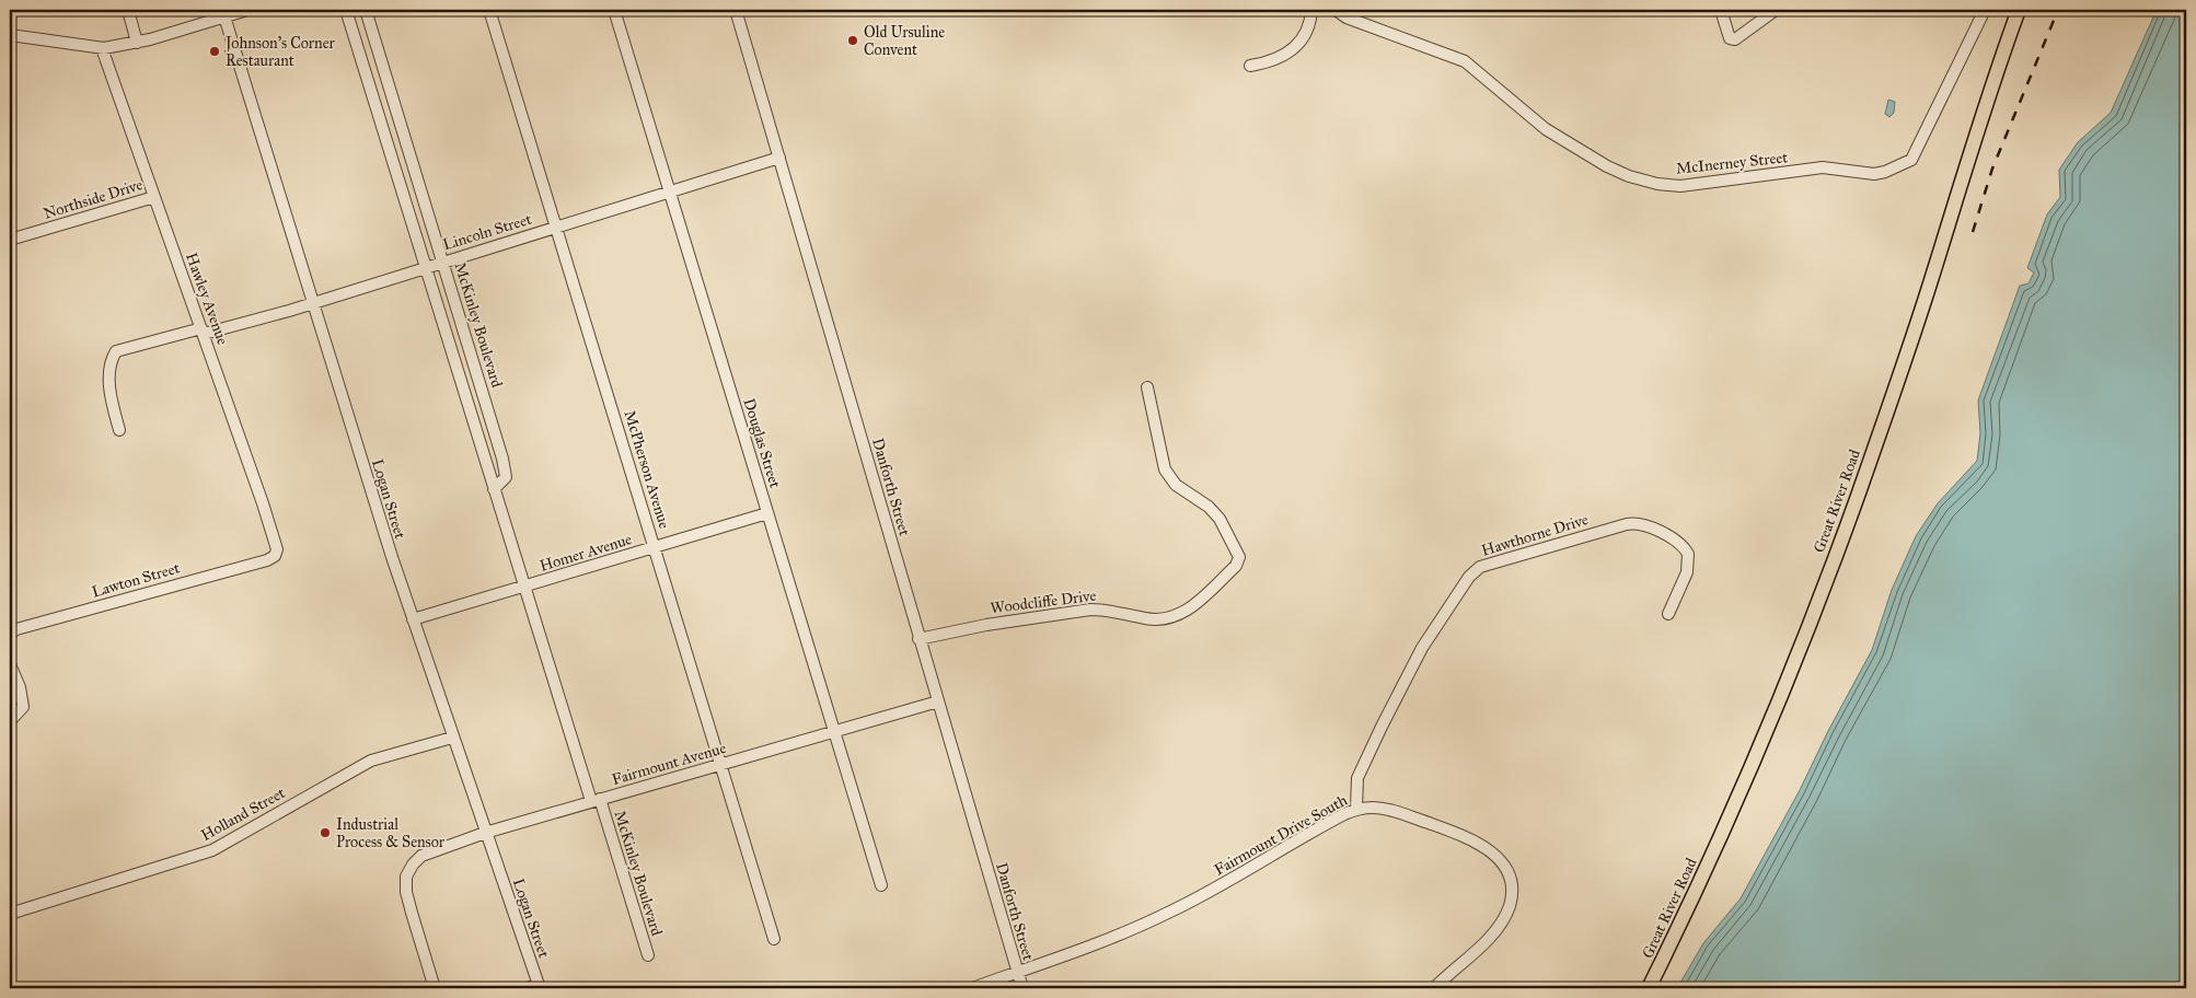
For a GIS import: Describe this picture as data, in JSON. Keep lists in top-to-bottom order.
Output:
{
  "streets": {
    "main road": ["Great River Road"],
    "street": [
      "McInerney Street",
      "Northside Drive",
      "Lincoln Street",
      "Hawley Avenue",
      "McKinley Boulevard",
      "Douglas Street",
      "McPherson Avenue",
      "Danforth Street",
      "Logan Street",
      "Hawthorne Drive",
      "Homer Avenue",
      "Lawton Street",
      "Woodcliffe Drive",
      "Fairmount Avenue",
      "Holland Street",
      "Fairmount Drive South"
    ]
  },
  "crossings": [
    ["Northside Drive", "Hawley Avenue"],
    ["Lincoln Street", "Hawley Avenue"],
    ["Lincoln Street", "McKinley Boulevard"],
    ["Lincoln Street", "Douglas Street"],
    ["Lincoln Street", "McPherson Avenue"],
    ["Lincoln Street", "Danforth Street"],
    ["Lincoln Street", "Logan Street"],
    ["Hawley Avenue", "Lawton Street"],
    ["McKinley Boulevard", "Homer Avenue"],
    ["McKinley Boulevard", "Fairmount Avenue"],
    ["Douglas Street", "Homer Avenue"],
    ["Douglas Street", "Fairmount Avenue"],
    ["McPherson Avenue", "Homer Avenue"],
    ["McPherson Avenue", "Fairmount Avenue"],
    ["Danforth Street", "Woodcliffe Drive"],
    ["Danforth Street", "Fairmount Avenue"],
    ["Danforth Street", "Fairmount Drive South"],
    ["Logan Street", "Homer Avenue"],
    ["Logan Street", "Fairmount Avenue"],
    ["Logan Street", "Holland Street"],
    ["Hawthorne Drive", "Fairmount Drive South"]
  ],
  "places": ["Old Ursuline Convent", "Johnson's Corner Restaurant", "Industrial Process & Sensor"]
}
